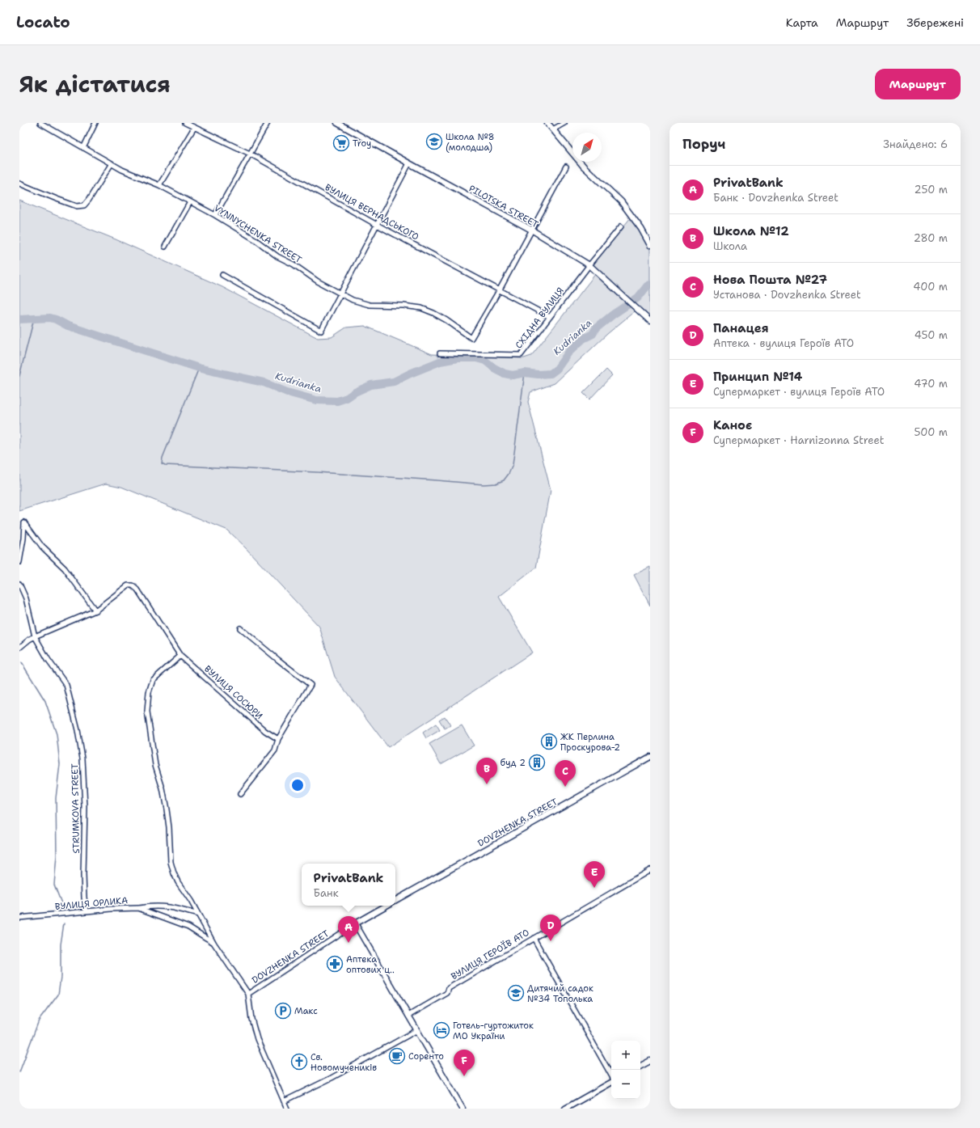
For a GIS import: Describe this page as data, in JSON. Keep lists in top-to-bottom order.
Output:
{
  "streets": {
    "street": [
      "PILOTSKA STREET",
      "ВУЛИЦЯ ВЕРНАДСЬКОГО",
      "VYNNYCHENKA STREET",
      "СХІДНА ВУЛИЦЯ",
      "ВУЛИЦЯ СОСЮРИ",
      "STRUMKOVA STREET",
      "DOVZHENKA STREET",
      "ВУЛИЦЯ ОРЛИКА",
      "ВУЛИЦЯ ГЕРОЇВ АТО"
    ]
  },
  "crossings": [
    ["PILOTSKA STREET", "СХІДНА ВУЛИЦЯ"],
    ["ВУЛИЦЯ ВЕРНАДСЬКОГО", "VYNNYCHENKA STREET"],
    ["ВУЛИЦЯ ВЕРНАДСЬКОГО", "СХІДНА ВУЛИЦЯ"],
    ["STRUMKOVA STREET", "ВУЛИЦЯ ОРЛИКА"]
  ],
  "water": ["Kudrianka"],
  "places": {
    "school or university": ["Школа №8 (молодша)", "Дитячий садок №34 Тополька"],
    "supermarket": ["Troy"],
    "building": ["ЖК Перлина Проскурова-2", "буд 2"],
    "pharmacy": ["Аптека оптових ц‥"],
    "parking": ["Макс"],
    "hotel": ["Готель-гуртожиток МО України"],
    "cafe": ["Соренто"],
    "church": ["Св. Новомучеників"]
  },
  "north": "top right",
  "page": {
    "header": "Locato",
    "nav": ["Карта", "Маршрут", "Збережені"],
    "title": "Як дістатися",
    "buttons": "Маршрут",
    "heading": ["Поруч", "Знайдено: 6"],
    "list": [
      {
        "mark": "A",
        "name": "PrivatBank",
        "note": "Банк · Dovzhenka Street",
        "value": "250 m"
      },
      {
        "mark": "B",
        "name": "Школа №12",
        "note": "Школа",
        "value": "280 m"
      },
      {
        "mark": "C",
        "name": "Нова Пошта №27",
        "note": "Установа · Dovzhenka Street",
        "value": "400 m"
      },
      {
        "mark": "D",
        "name": "Панацея",
        "note": "Аптека · вулиця Героїв АТО",
        "value": "450 m"
      },
      {
        "mark": "E",
        "name": "Принцип №14",
        "note": "Супермаркет · вулиця Героїв АТО",
        "value": "470 m"
      },
      {
        "mark": "F",
        "name": "Каноє",
        "note": "Супермаркет · Harnizonna Street",
        "value": "500 m"
      }
    ],
    "pins": [
      "B",
      "C",
      "E",
      "D",
      "A",
      "F"
    ],
    "popup": ["PrivatBank", "Банк"],
    "map_buttons": ["+", "−"]
  }
}
